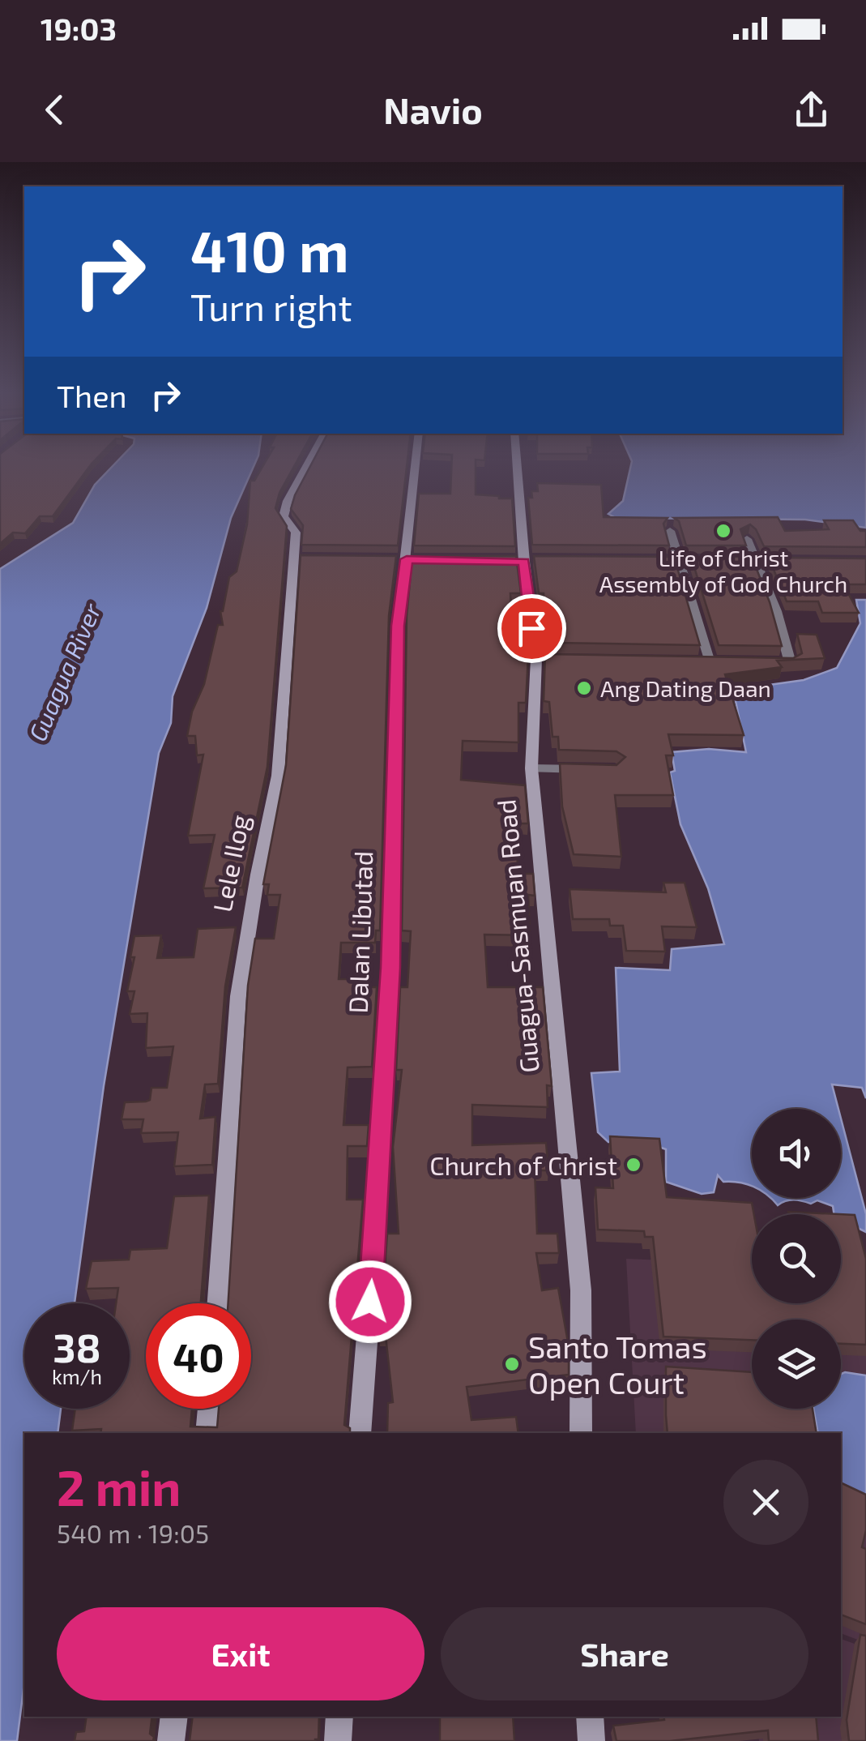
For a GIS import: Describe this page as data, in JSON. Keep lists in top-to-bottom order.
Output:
{
  "streets": {
    "street": ["Lele Ilog", "Dalan Libutad", "Guagua-Sasmuan Road"]
  },
  "water": ["Guagua River"],
  "places": [
    "Life of Christ Assembly of God Church",
    "Ang Dating Daan",
    "Church of Christ",
    "Santo Tomas Open Court"
  ],
  "page": {
    "status": "19:03",
    "header": "Navio",
    "turn": ["410 m", "Turn right"],
    "then": "Then",
    "speed": "38 km/h",
    "limit": "40",
    "heading": ["2 min", "540 m · 19:05"],
    "buttons": ["Exit", "Share"]
  }
}
